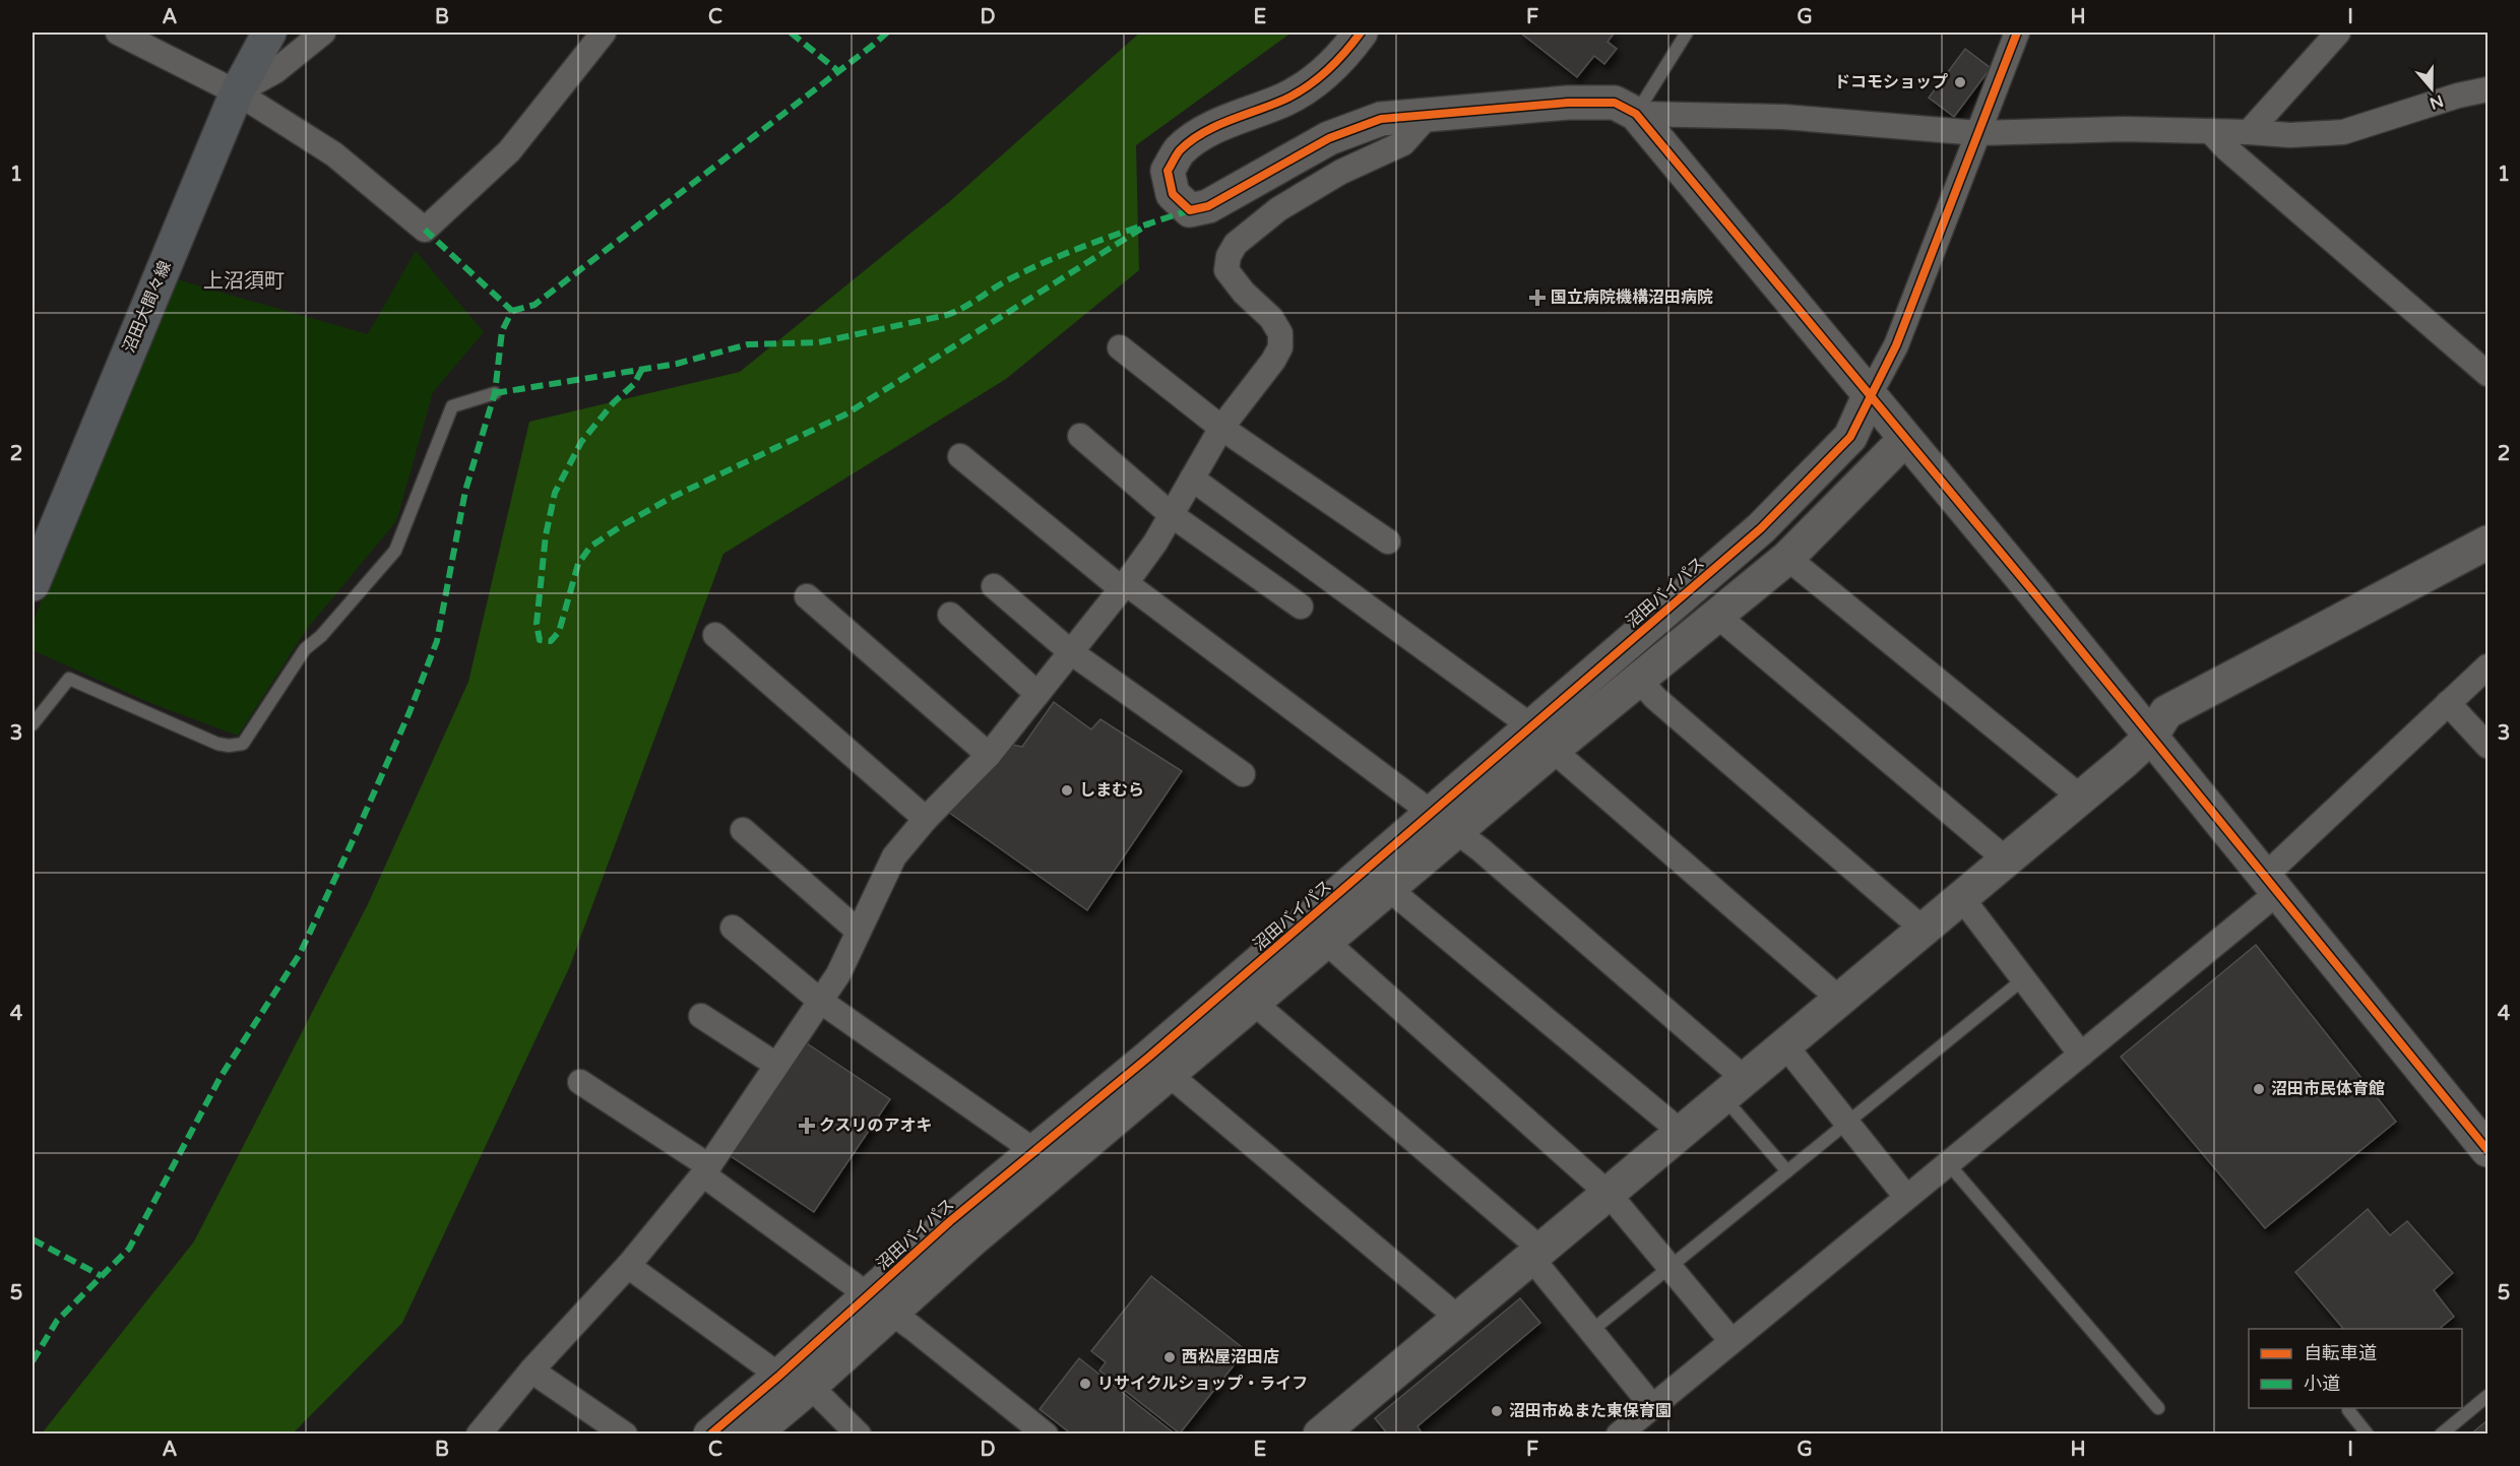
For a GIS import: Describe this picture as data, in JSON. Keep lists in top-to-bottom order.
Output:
{
  "streets": {
    "main road": ["沼田大間々線"],
    "street": ["沼田バイパス"]
  },
  "districts": ["上沼須町"],
  "places": {
    "other": [
      "ドコモショップ",
      "しまむら",
      "沼田市民体育館",
      "西松屋沼田店",
      "リサイクルショップ・ライフ",
      "沼田市ぬまた東保育園"
    ],
    "health": ["国立病院機構沼田病院", "クスリのアオキ"]
  },
  "legend": ["自転車道", "小道"],
  "north": "bottom",
  "grid": {
    "columns": [
      "A",
      "B",
      "C",
      "D",
      "E",
      "F",
      "G",
      "H",
      "I"
    ],
    "rows": [
      "1",
      "2",
      "3",
      "4",
      "5"
    ]
  }
}
